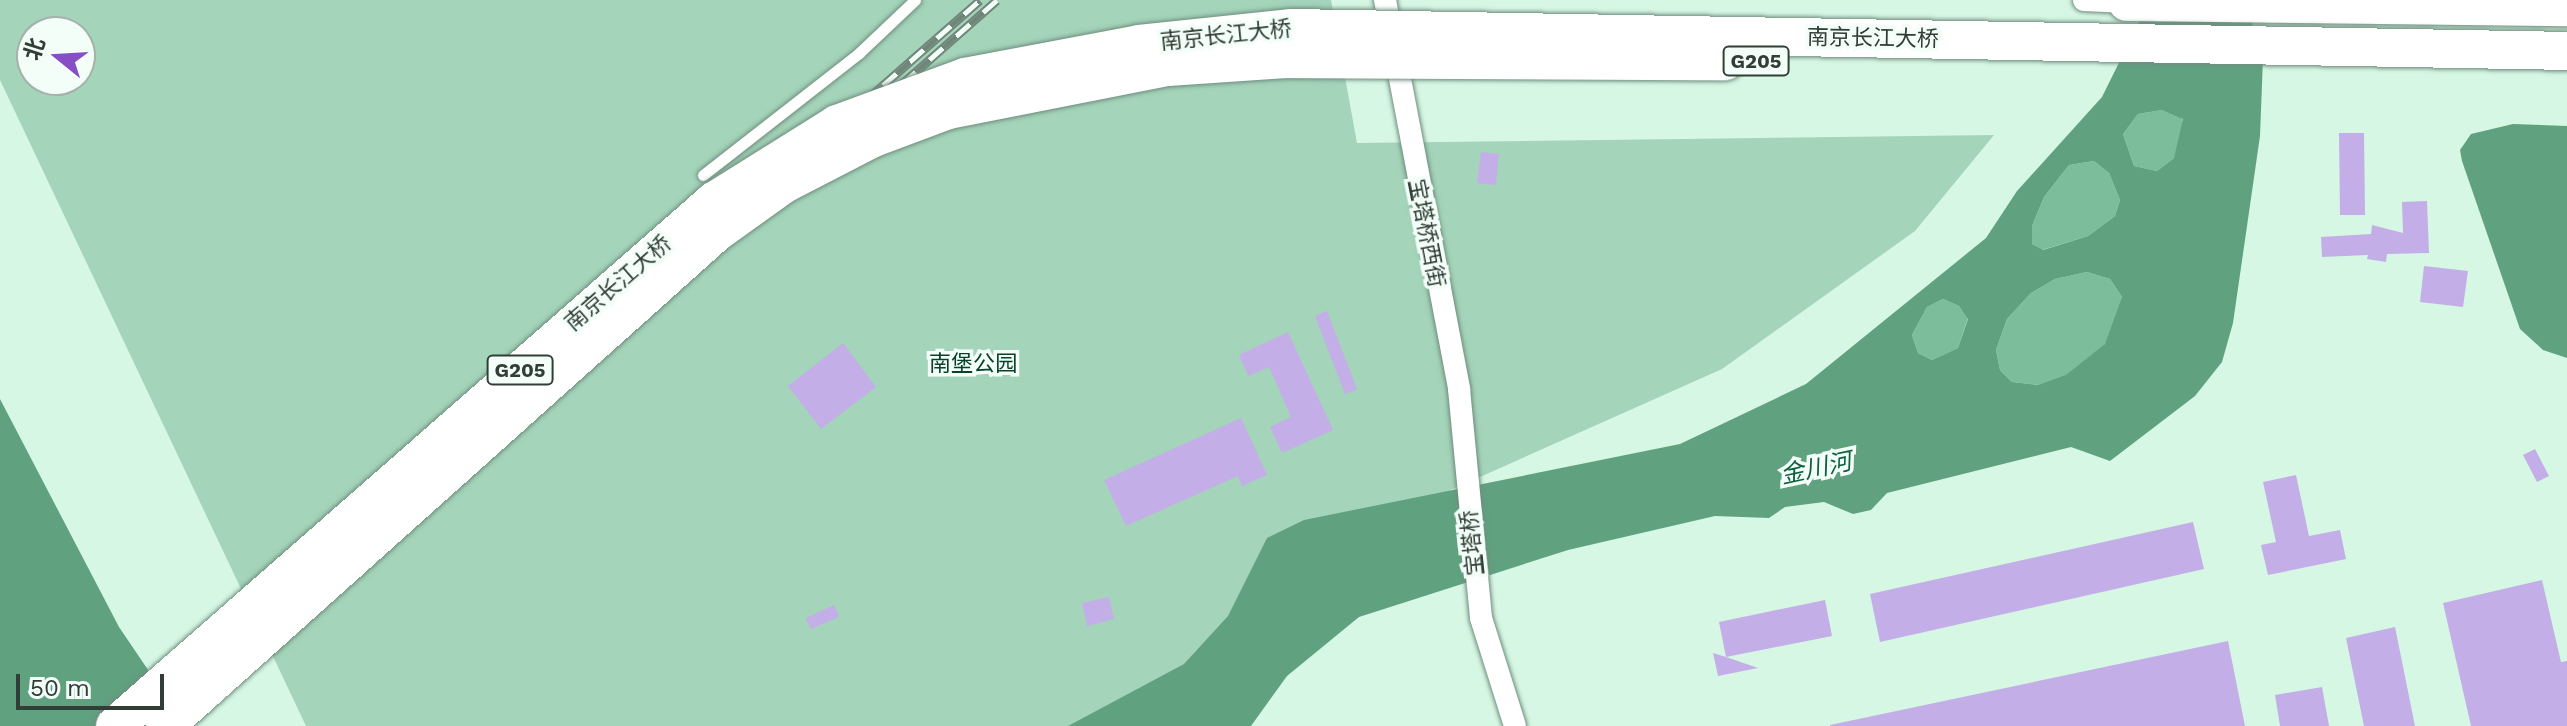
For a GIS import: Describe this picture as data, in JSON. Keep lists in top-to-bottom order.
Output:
{
  "streets": {
    "highway": ["南京长江大桥", "G205"],
    "street": ["宝塔桥西街", "宝塔桥"]
  },
  "crossings": [
    ["宝塔桥西街", "宝塔桥"]
  ],
  "water": ["金川河"],
  "parks": ["南堡公园"],
  "scale_bar": "50 m",
  "north": "left"
}
